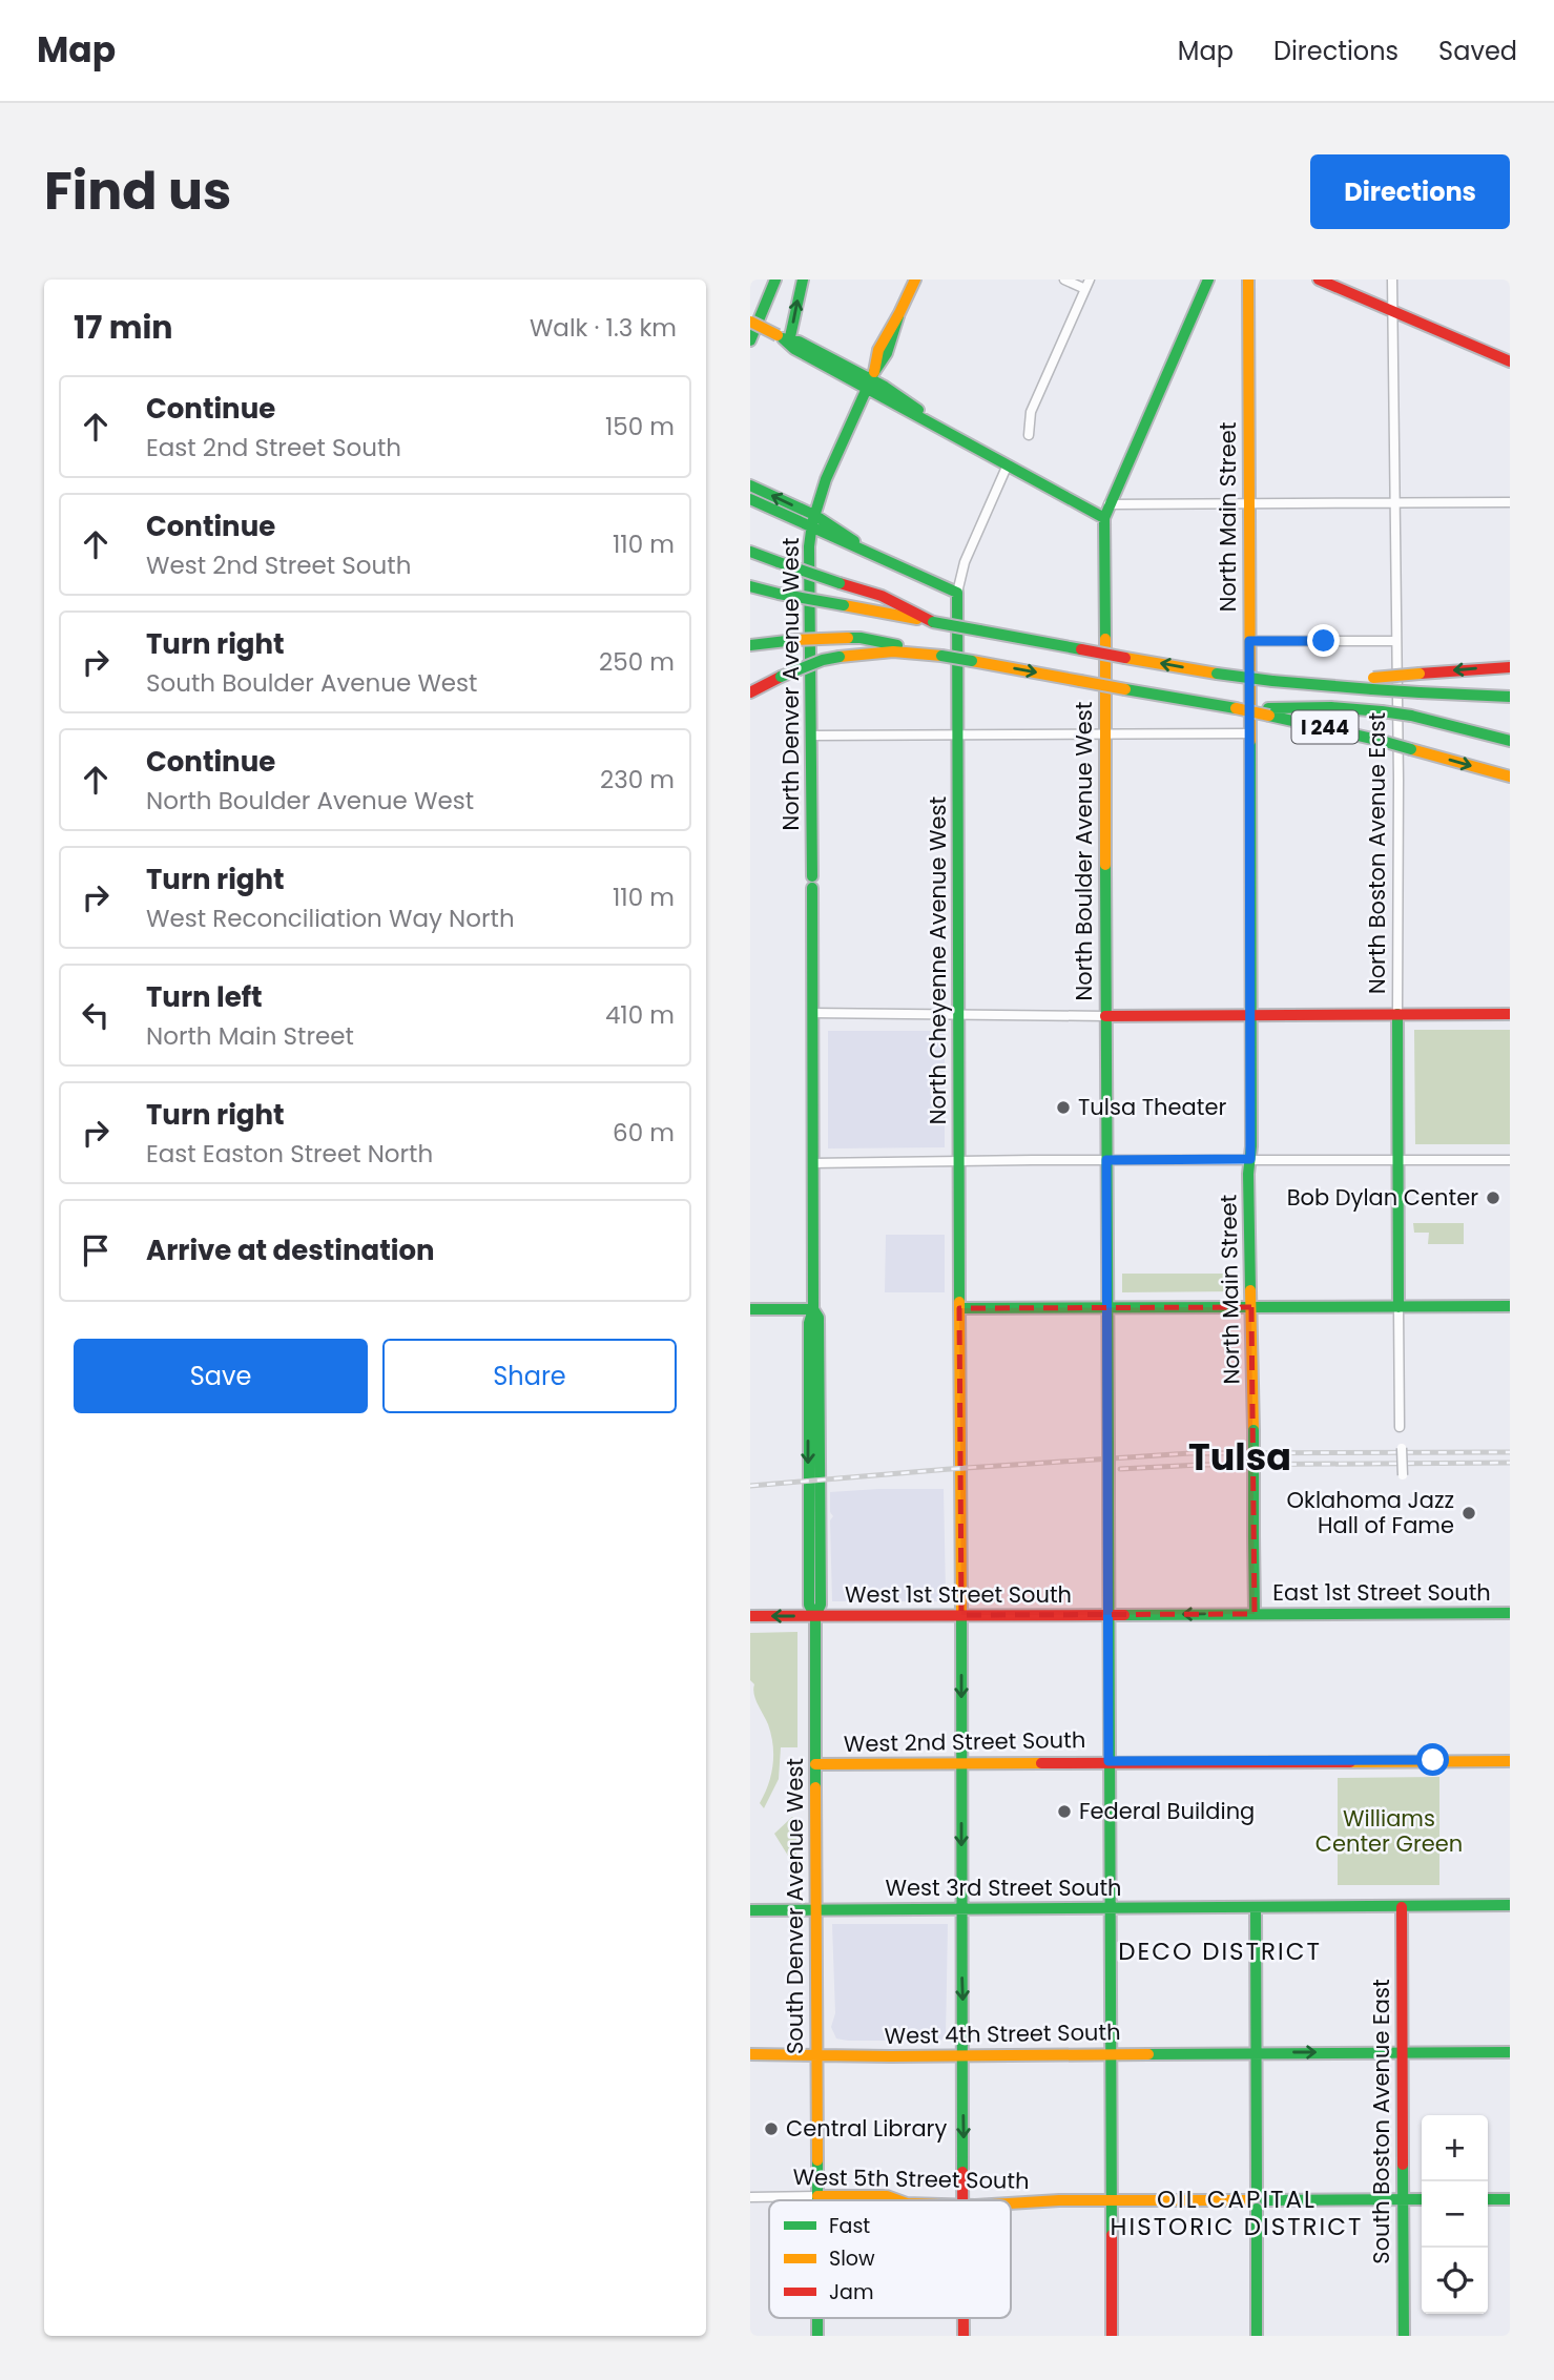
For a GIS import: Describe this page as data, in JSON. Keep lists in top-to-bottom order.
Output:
{
  "streets": {
    "main road": [
      "North Main Street",
      "North Denver Avenue West",
      "I 244",
      "North Boulder Avenue West",
      "North Boston Avenue East",
      "North Cheyenne Avenue West",
      "East 1st Street South",
      "West 1st Street South",
      "West 2nd Street South",
      "West 3rd Street South",
      "South Denver Avenue West",
      "West 4th Street South",
      "South Boston Avenue East",
      "West 5th Street South"
    ]
  },
  "crossings": [
    ["North Main Street", "East 1st Street South"],
    ["North Main Street", "West 1st Street South"],
    ["North Denver Avenue West", "South Denver Avenue West"],
    ["North Boulder Avenue West", "West 1st Street South"],
    ["North Boulder Avenue West", "West 2nd Street South"],
    ["North Boulder Avenue West", "West 3rd Street South"],
    ["North Boulder Avenue West", "West 4th Street South"],
    ["North Boulder Avenue West", "West 5th Street South"],
    ["North Cheyenne Avenue West", "West 1st Street South"],
    ["North Cheyenne Avenue West", "West 2nd Street South"],
    ["North Cheyenne Avenue West", "West 3rd Street South"],
    ["North Cheyenne Avenue West", "West 4th Street South"],
    ["East 1st Street South", "West 1st Street South"],
    ["West 1st Street South", "South Denver Avenue West"],
    ["West 2nd Street South", "South Denver Avenue West"],
    ["West 3rd Street South", "South Denver Avenue West"],
    ["West 3rd Street South", "South Boston Avenue East"],
    ["South Denver Avenue West", "West 4th Street South"],
    ["South Denver Avenue West", "West 5th Street South"],
    ["West 4th Street South", "South Boston Avenue East"],
    ["South Boston Avenue East", "West 5th Street South"]
  ],
  "one_way": ["West 1st Street South"],
  "districts": ["Tulsa", "DECO DISTRICT", "OIL CAPITAL HISTORIC DISTRICT"],
  "parks": ["Williams Center Green"],
  "places": [
    "Tulsa Theater",
    "Bob Dylan Center",
    "Oklahoma Jazz Hall of Fame",
    "Federal Building",
    "Central Library"
  ],
  "legend": ["Fast", "Slow", "Jam"],
  "page": {
    "header": "Map",
    "nav": ["Map", "Directions", "Saved"],
    "title": "Find us",
    "buttons": [
      "Directions",
      ["Save", "Share"]
    ],
    "heading": ["17 min", "Walk · 1.3 km"],
    "list": [
      ["Continue", "East 2nd Street South", "150 m"],
      ["Continue", "West 2nd Street South", "110 m"],
      ["Turn right", "South Boulder Avenue West", "250 m"],
      ["Continue", "North Boulder Avenue West", "230 m"],
      ["Turn right", "West Reconciliation Way North", "110 m"],
      ["Turn left", "North Main Street", "410 m"],
      ["Turn right", "East Easton Street North", "60 m"],
      "Arrive at destination"
    ],
    "map_buttons": ["+", "−"]
  }
}
